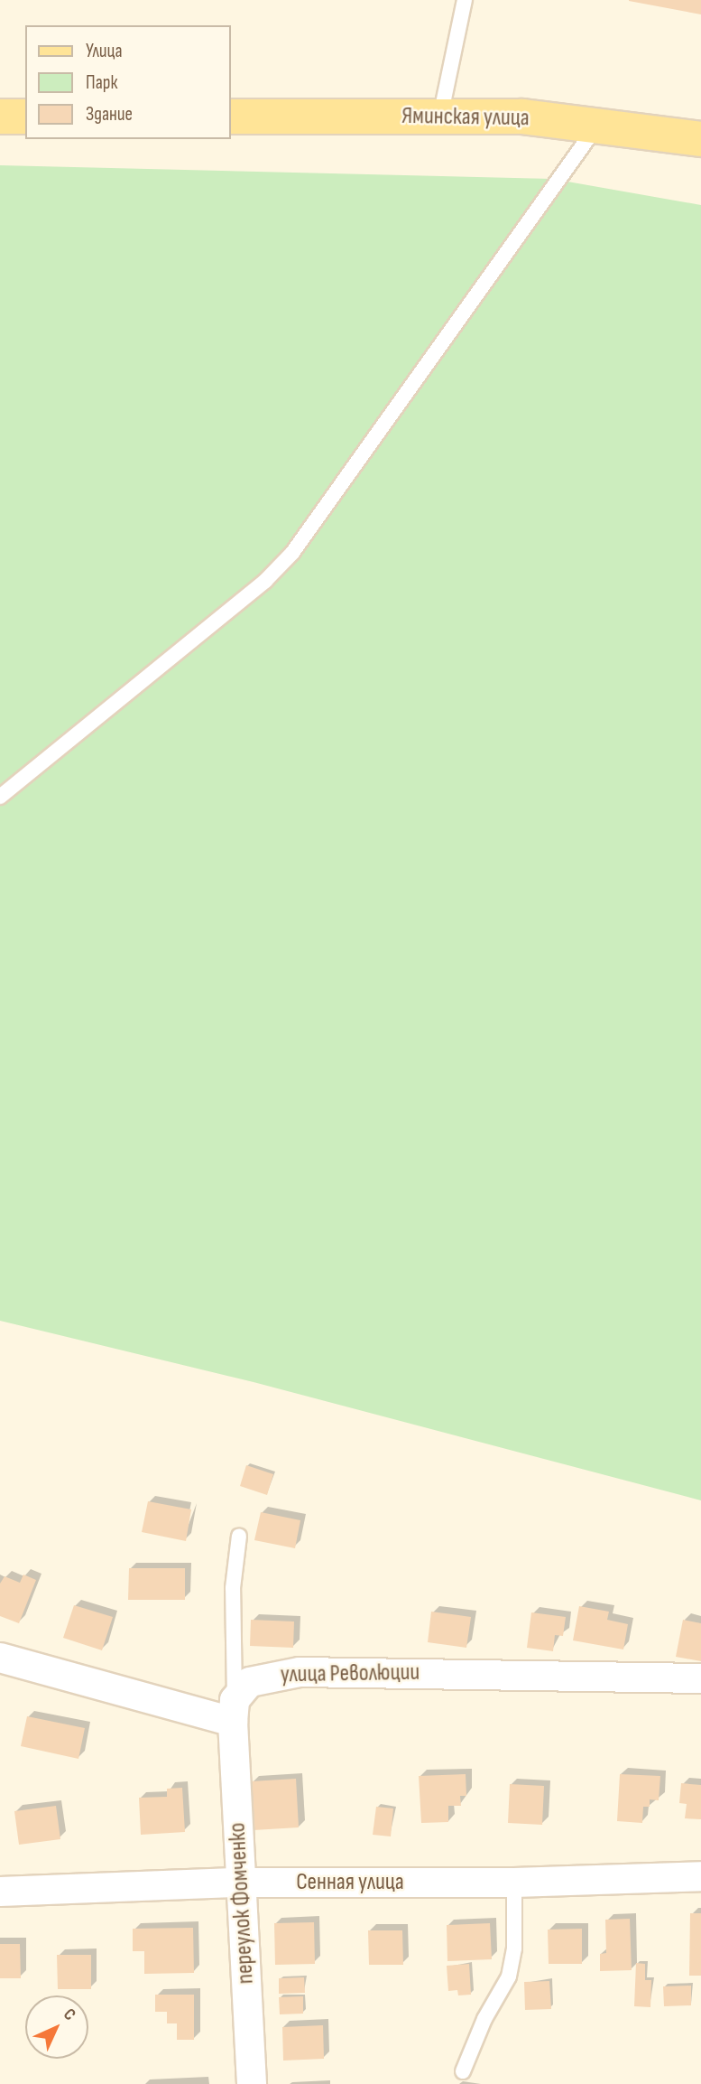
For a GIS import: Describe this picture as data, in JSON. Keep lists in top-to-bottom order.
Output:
{
  "streets": {
    "main road": ["Яминская улица"],
    "street": ["улица Революции", "Сенная улица", "переулок Фомченко"]
  },
  "crossings": [
    ["улица Революции", "переулок Фомченко"],
    ["Сенная улица", "переулок Фомченко"]
  ],
  "legend": ["Улица", "Парк", "Здание"],
  "north": "top right"
}
